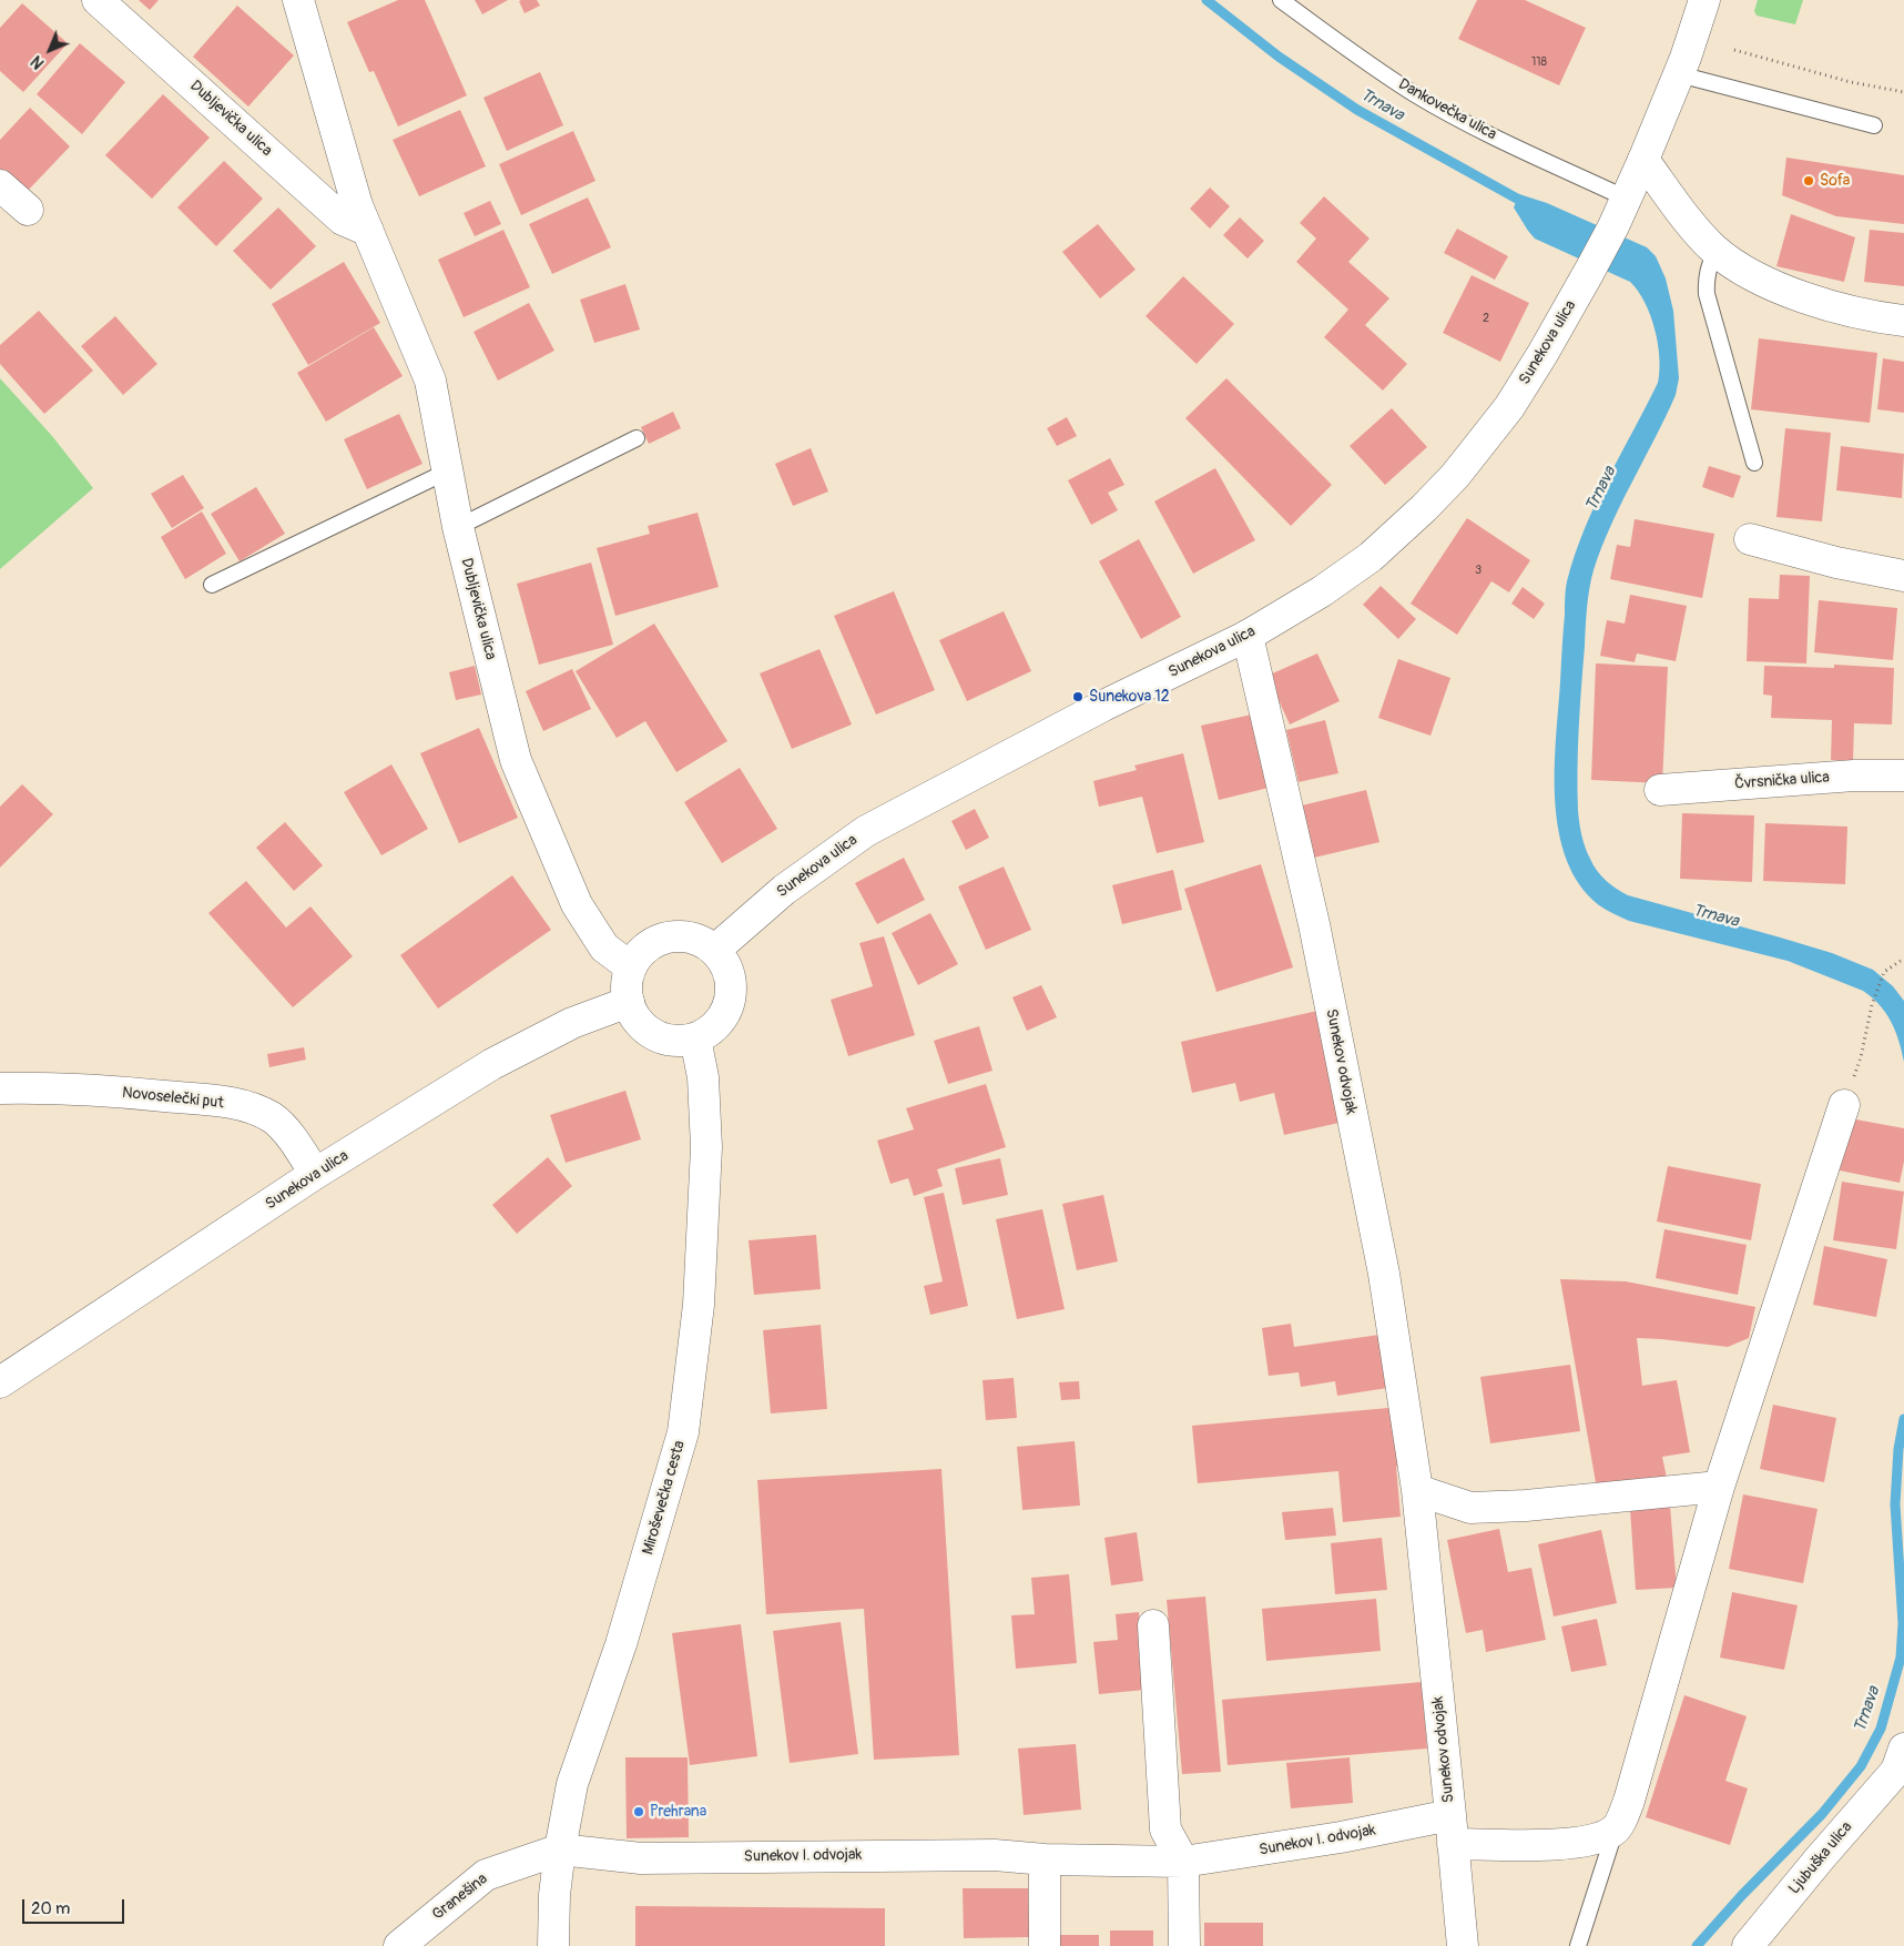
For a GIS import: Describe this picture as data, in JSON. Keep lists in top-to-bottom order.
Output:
{
  "streets": {
    "street": [
      "Dubljevička ulica",
      "Sunekova ulica",
      "Čvrsnička ulica",
      "Sunekov odvojak",
      "Novoselečki put",
      "Miroševečka cesta",
      "Sunekov I. odvojak",
      "Ljubuška ulica",
      "Granešina"
    ],
    "lane": ["Dankovečka ulica"]
  },
  "crossings": [
    ["Dankovečka ulica", "Sunekova ulica"],
    ["Dubljevička ulica", "Sunekova ulica"],
    ["Dubljevička ulica", "Miroševečka cesta"],
    ["Sunekova ulica", "Sunekov odvojak"],
    ["Sunekova ulica", "Novoselečki put"],
    ["Sunekova ulica", "Miroševečka cesta"],
    ["Sunekov odvojak", "Sunekov I. odvojak"],
    ["Miroševečka cesta", "Sunekov I. odvojak"],
    ["Miroševečka cesta", "Granešina"],
    ["Sunekov I. odvojak", "Granešina"]
  ],
  "water": ["Trnava"],
  "places": ["Sofa", "Sunekova 12", "Prehrana"],
  "house_numbers": ["118", "2", "3"],
  "scale_bar": "20 m",
  "north": "bottom left"
}
